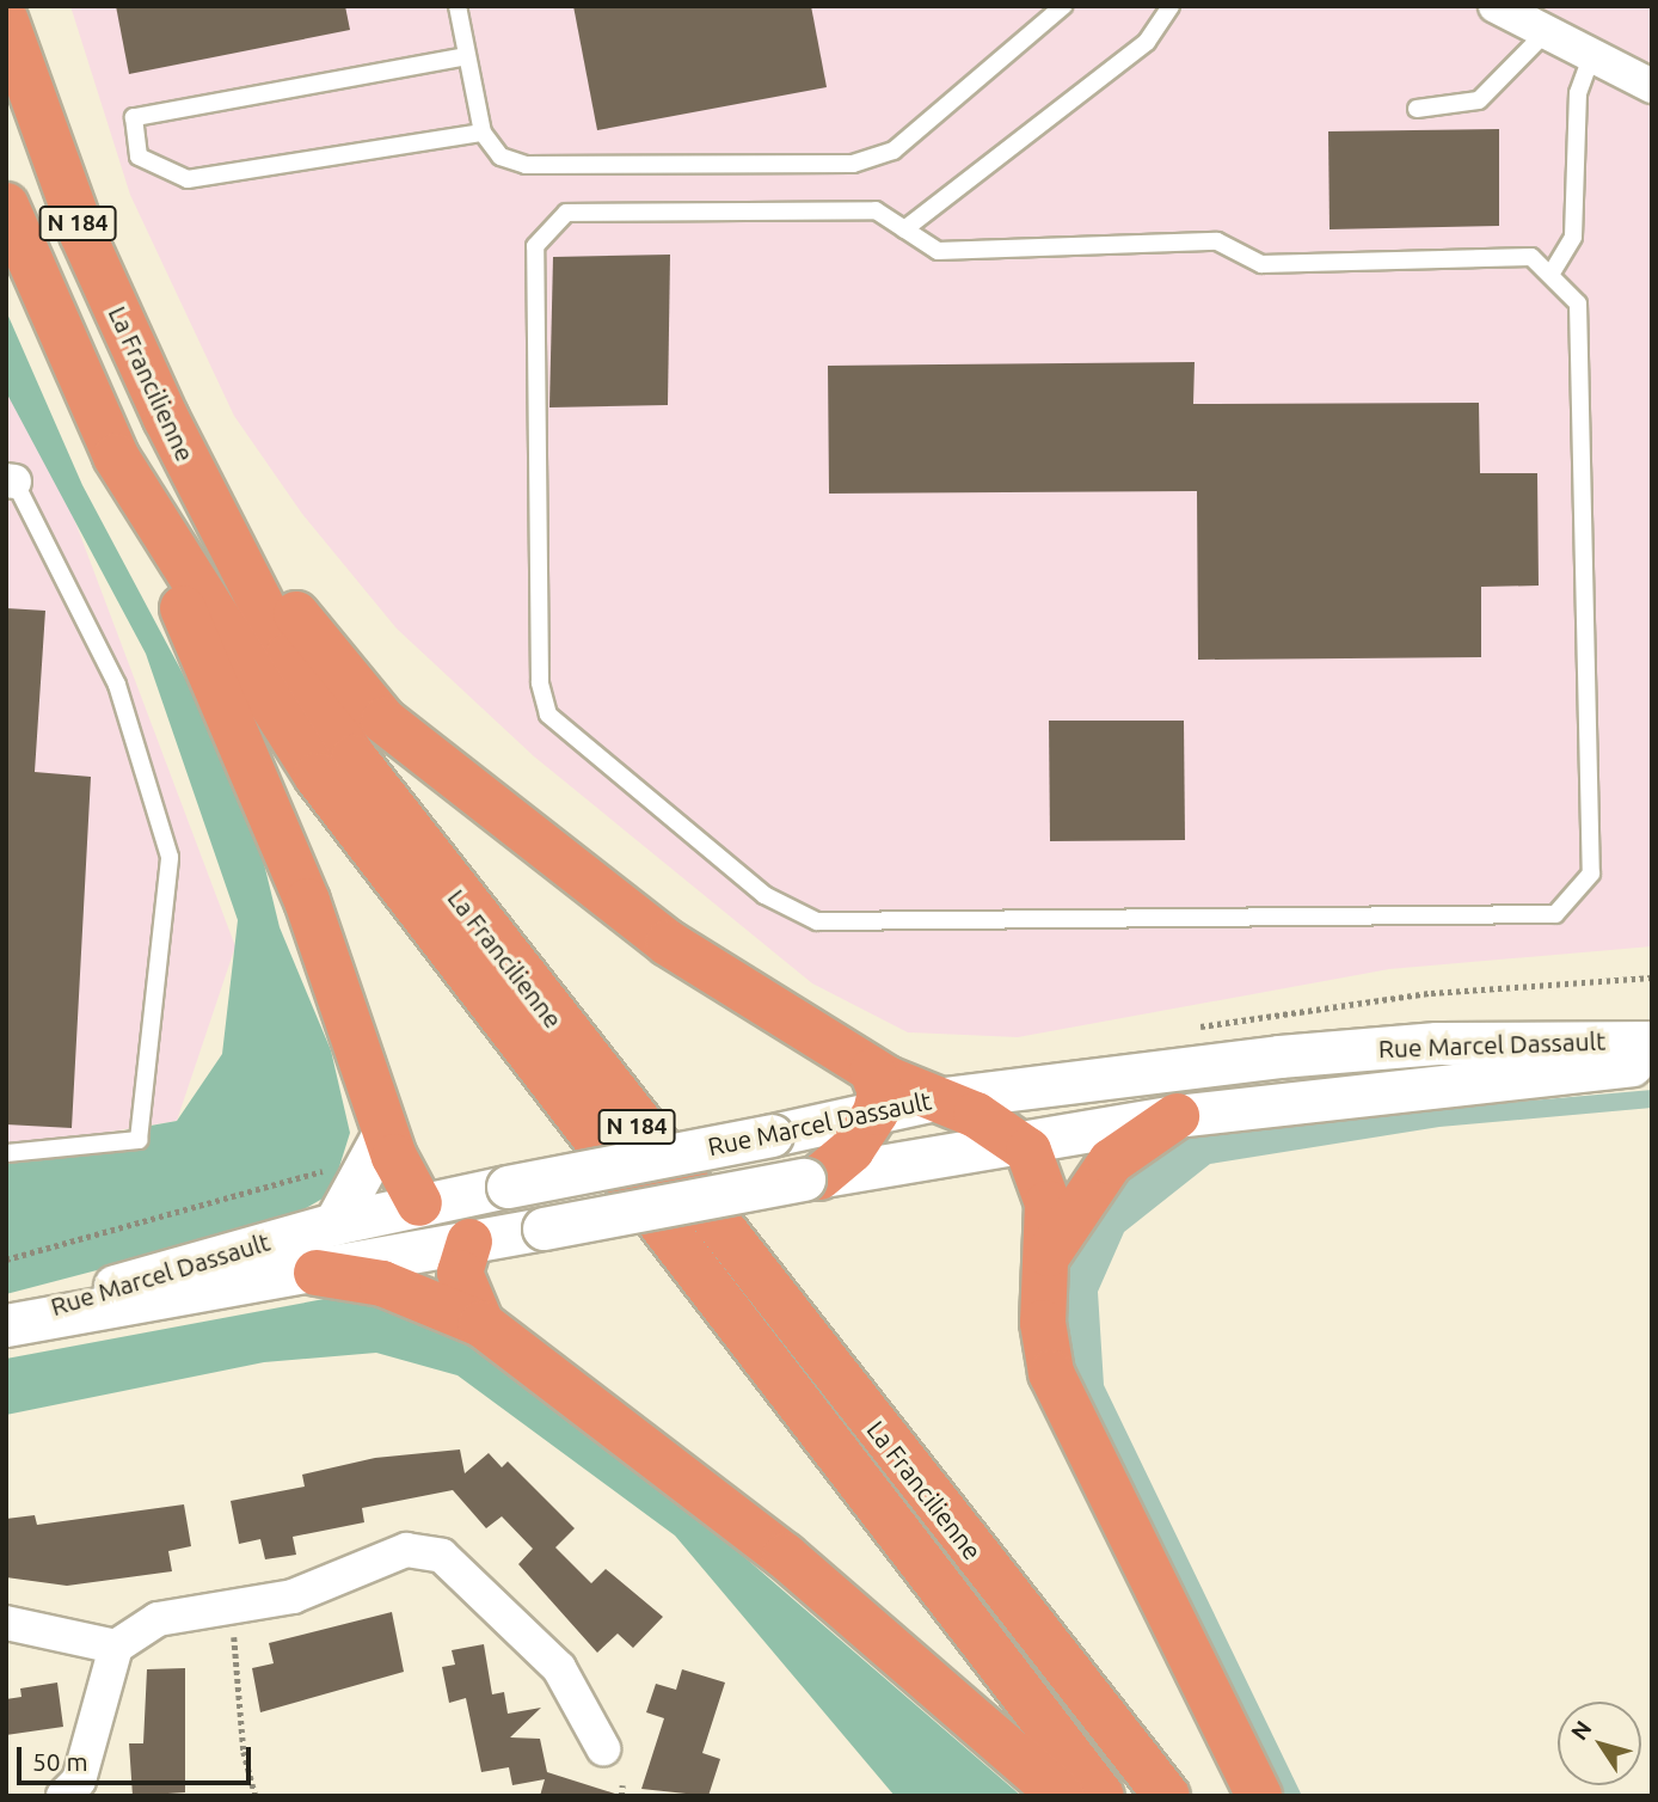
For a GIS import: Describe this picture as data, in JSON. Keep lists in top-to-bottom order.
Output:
{
  "streets": {
    "highway": ["N 184", "La Francilienne"],
    "street": ["Rue Marcel Dassault"]
  },
  "scale_bar": "50 m",
  "north": "top left"
}
